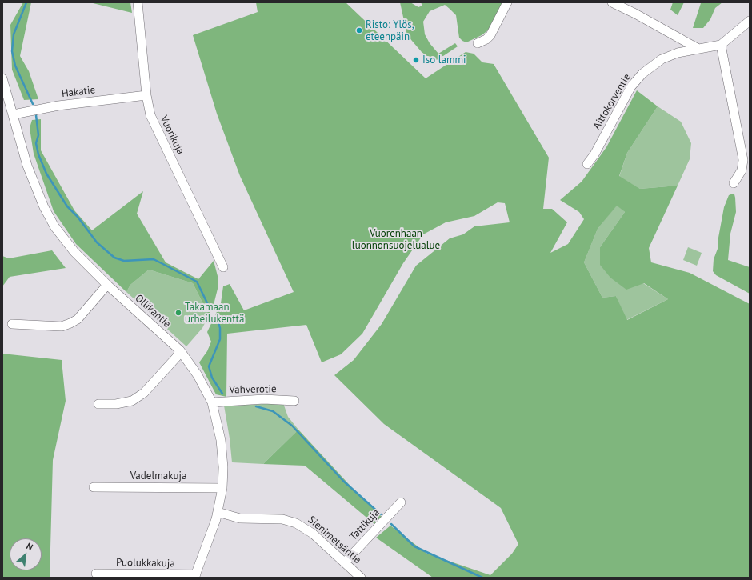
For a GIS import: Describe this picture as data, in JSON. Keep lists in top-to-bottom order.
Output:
{
  "streets": {
    "street": [
      "Hakatie",
      "Aittokorventie",
      "Vuorikuja",
      "Ollikantie",
      "Vahverotie",
      "Vadelmakuja",
      "Tattikuja",
      "Sienimetsäntie",
      "Puolukkakuja"
    ]
  },
  "crossings": [
    ["Hakatie", "Vuorikuja"],
    ["Hakatie", "Ollikantie"],
    ["Ollikantie", "Vahverotie"],
    ["Ollikantie", "Vadelmakuja"],
    ["Ollikantie", "Sienimetsäntie"],
    ["Ollikantie", "Puolukkakuja"],
    ["Tattikuja", "Sienimetsäntie"]
  ],
  "parks": ["Vuorenhaan luonnonsuojelualue"],
  "places": ["Risto: Ylös, eteenpäin", "Iso lammi", "Takamaan urheilukenttä"],
  "north": "top right"
}
